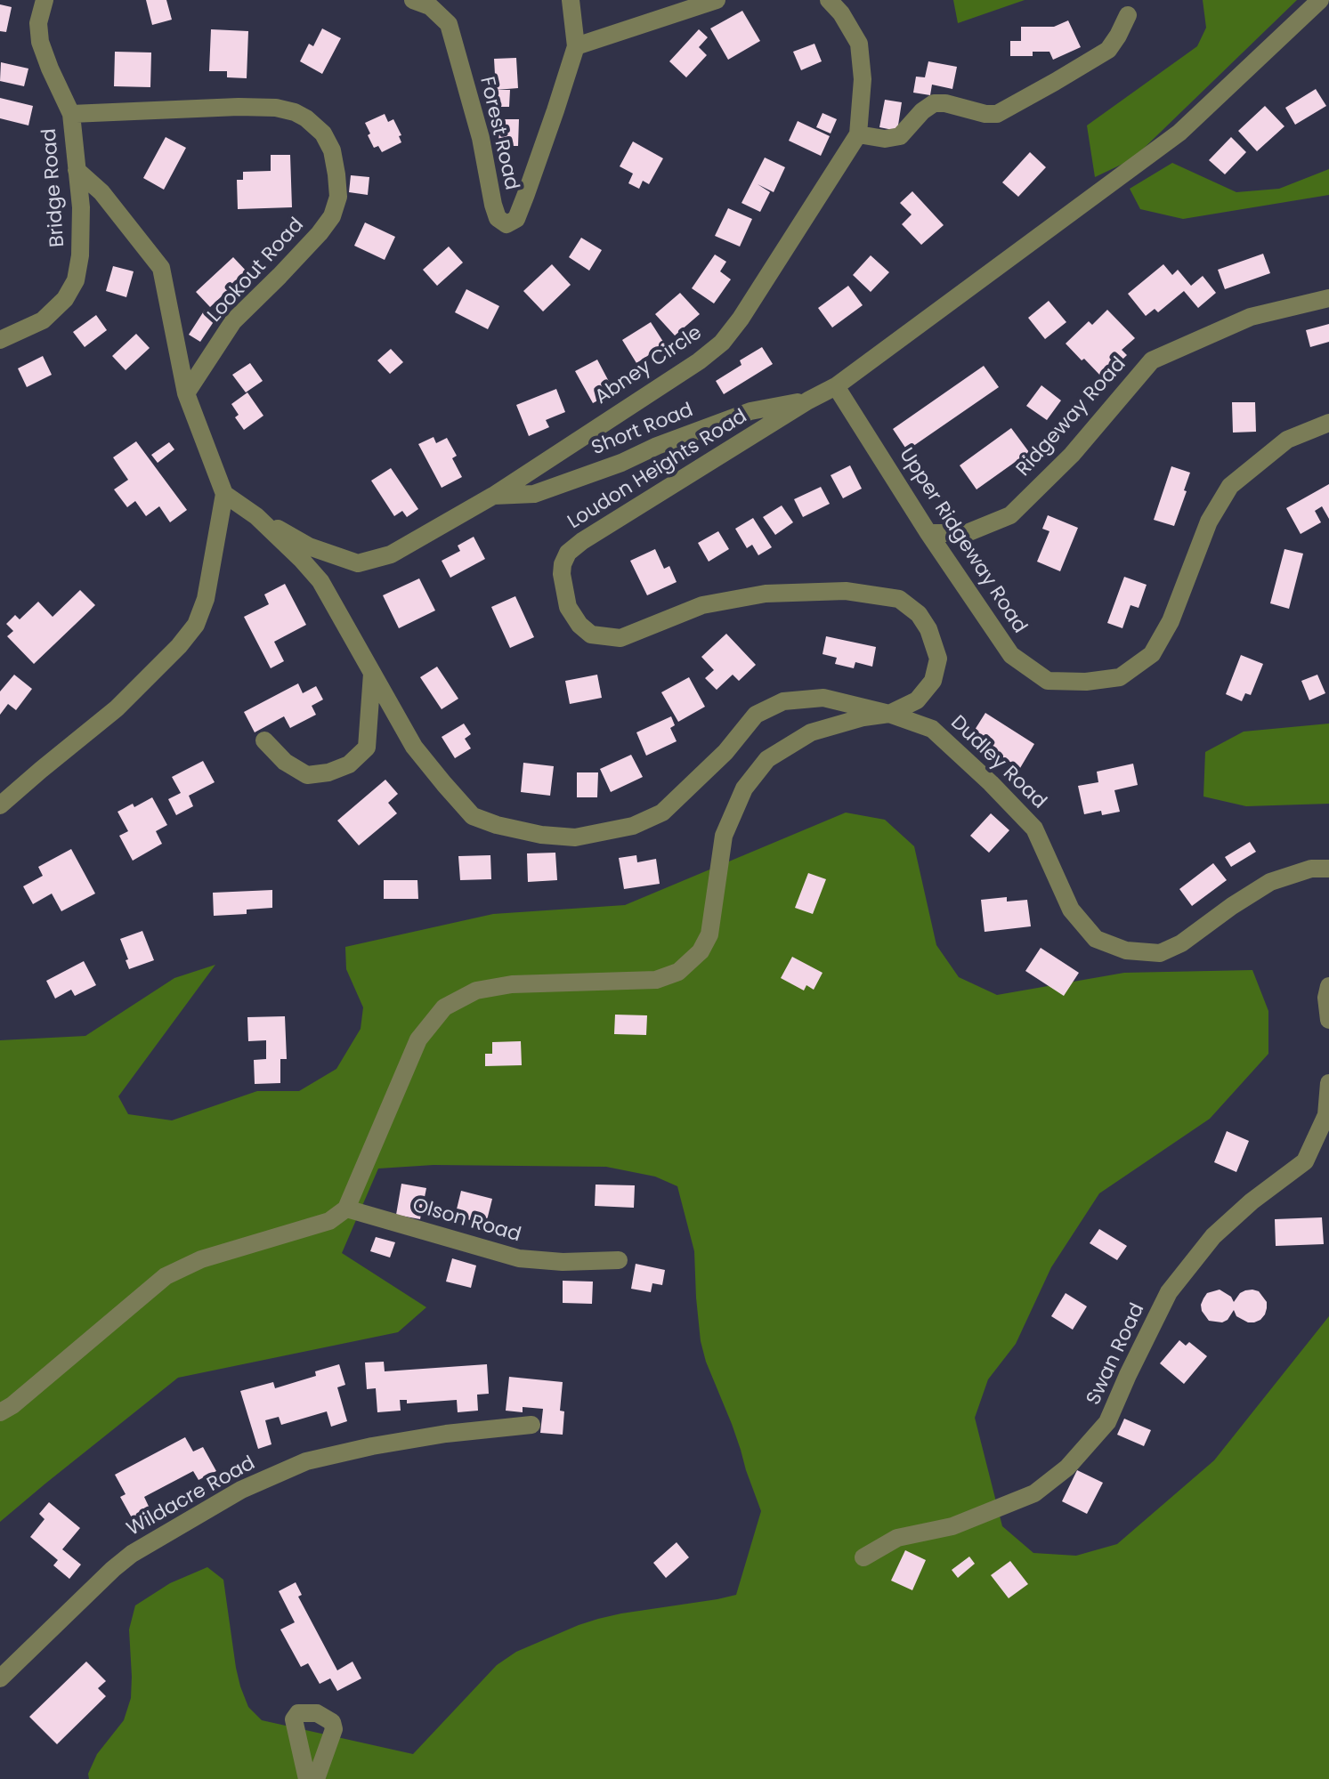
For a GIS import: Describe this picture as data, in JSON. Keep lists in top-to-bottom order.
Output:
{
  "streets": {
    "street": [
      "Forest Road",
      "Bridge Road",
      "Lookout Road",
      "Abney Circle",
      "Ridgeway Road",
      "Short Road",
      "Loudon Heights Road",
      "Upper Ridgeway Road",
      "Dudley Road",
      "Olson Road",
      "Swan Road",
      "Wildacre Road"
    ]
  },
  "crossings": [
    ["Bridge Road", "Lookout Road"],
    ["Abney Circle", "Short Road"],
    ["Abney Circle", "Loudon Heights Road"],
    ["Abney Circle", "Dudley Road"],
    ["Ridgeway Road", "Upper Ridgeway Road"],
    ["Short Road", "Loudon Heights Road"],
    ["Loudon Heights Road", "Upper Ridgeway Road"],
    ["Loudon Heights Road", "Dudley Road"],
    ["Loudon Heights Road", "Olson Road"]
  ]
}
